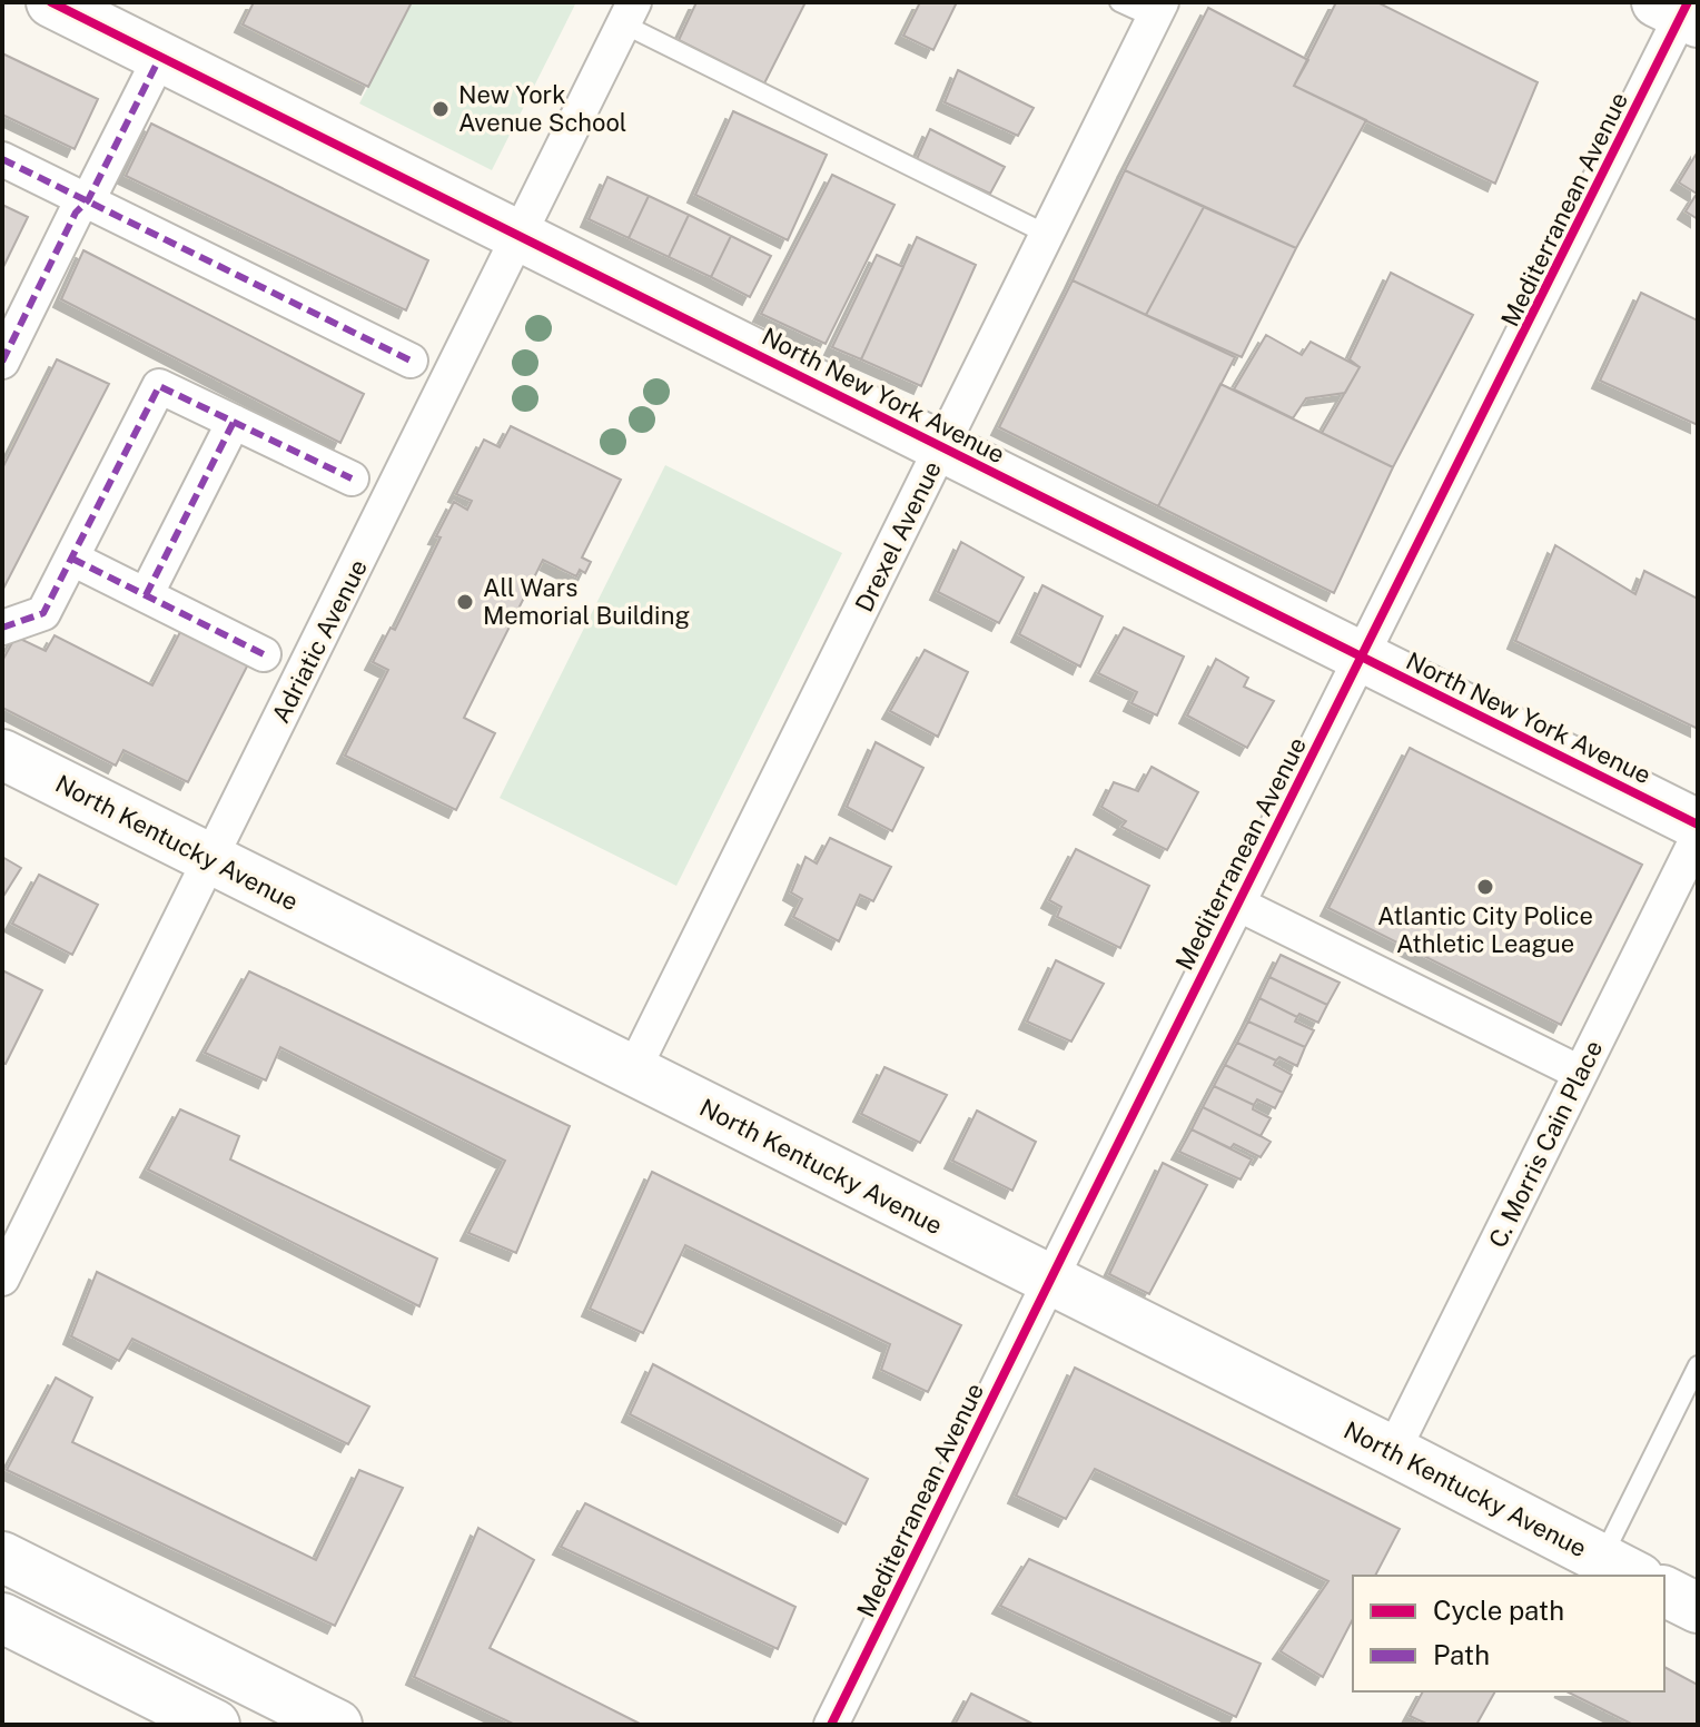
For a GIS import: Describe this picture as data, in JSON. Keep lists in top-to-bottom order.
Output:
{
  "streets": {
    "street": [
      "Mediterranean Avenue",
      "North New York Avenue",
      "Drexel Avenue",
      "Adriatic Avenue",
      "North Kentucky Avenue",
      "C. Morris Cain Place"
    ]
  },
  "crossings": [
    ["Mediterranean Avenue", "North New York Avenue"],
    ["Mediterranean Avenue", "North Kentucky Avenue"],
    ["North New York Avenue", "Drexel Avenue"],
    ["North New York Avenue", "Adriatic Avenue"],
    ["Drexel Avenue", "North Kentucky Avenue"],
    ["Adriatic Avenue", "North Kentucky Avenue"],
    ["North Kentucky Avenue", "C. Morris Cain Place"]
  ],
  "places": ["New York Avenue School", "All Wars Memorial Building", "Atlantic City Police Athletic League"],
  "legend": ["Cycle path", "Path"]
}
